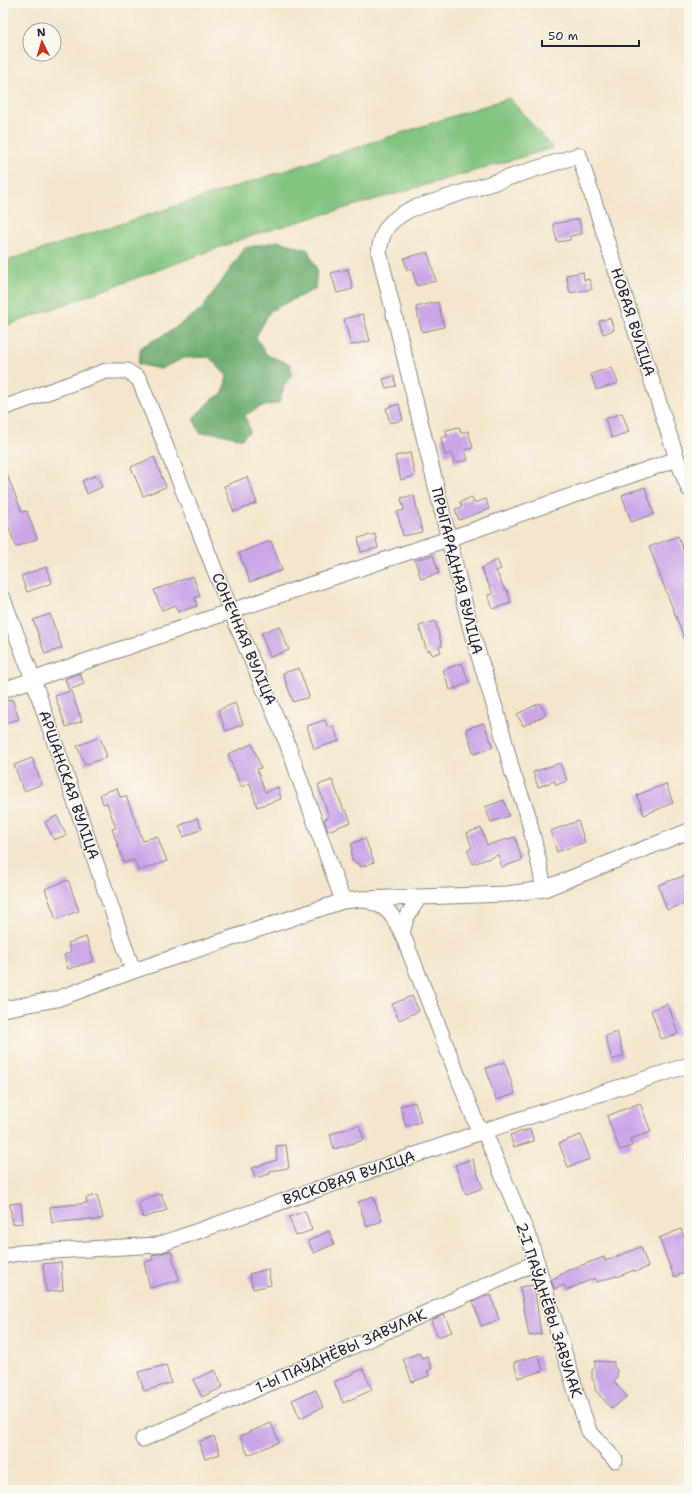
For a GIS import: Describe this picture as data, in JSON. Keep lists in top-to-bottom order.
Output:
{
  "streets": {
    "street": [
      "НОВАЯ ВУЛІЦА",
      "ПРЫГАРАДНАЯ ВУЛІЦА",
      "СОНЕЧНАЯ ВУЛІЦА",
      "АРШАНСКАЯ ВУЛІЦА",
      "ВЯСКОВАЯ ВУЛІЦА",
      "2-І ПАЎДНЁВЫ ЗАВУЛАК",
      "1-Ы ПАЎДНЁВЫ ЗАВУЛАК"
    ]
  },
  "crossings": [
    ["НОВАЯ ВУЛІЦА", "ПРЫГАРАДНАЯ ВУЛІЦА"],
    ["ВЯСКОВАЯ ВУЛІЦА", "2-І ПАЎДНЁВЫ ЗАВУЛАК"],
    ["2-І ПАЎДНЁВЫ ЗАВУЛАК", "1-Ы ПАЎДНЁВЫ ЗАВУЛАК"]
  ],
  "scale_bar": "50 m",
  "north": "top"
}
